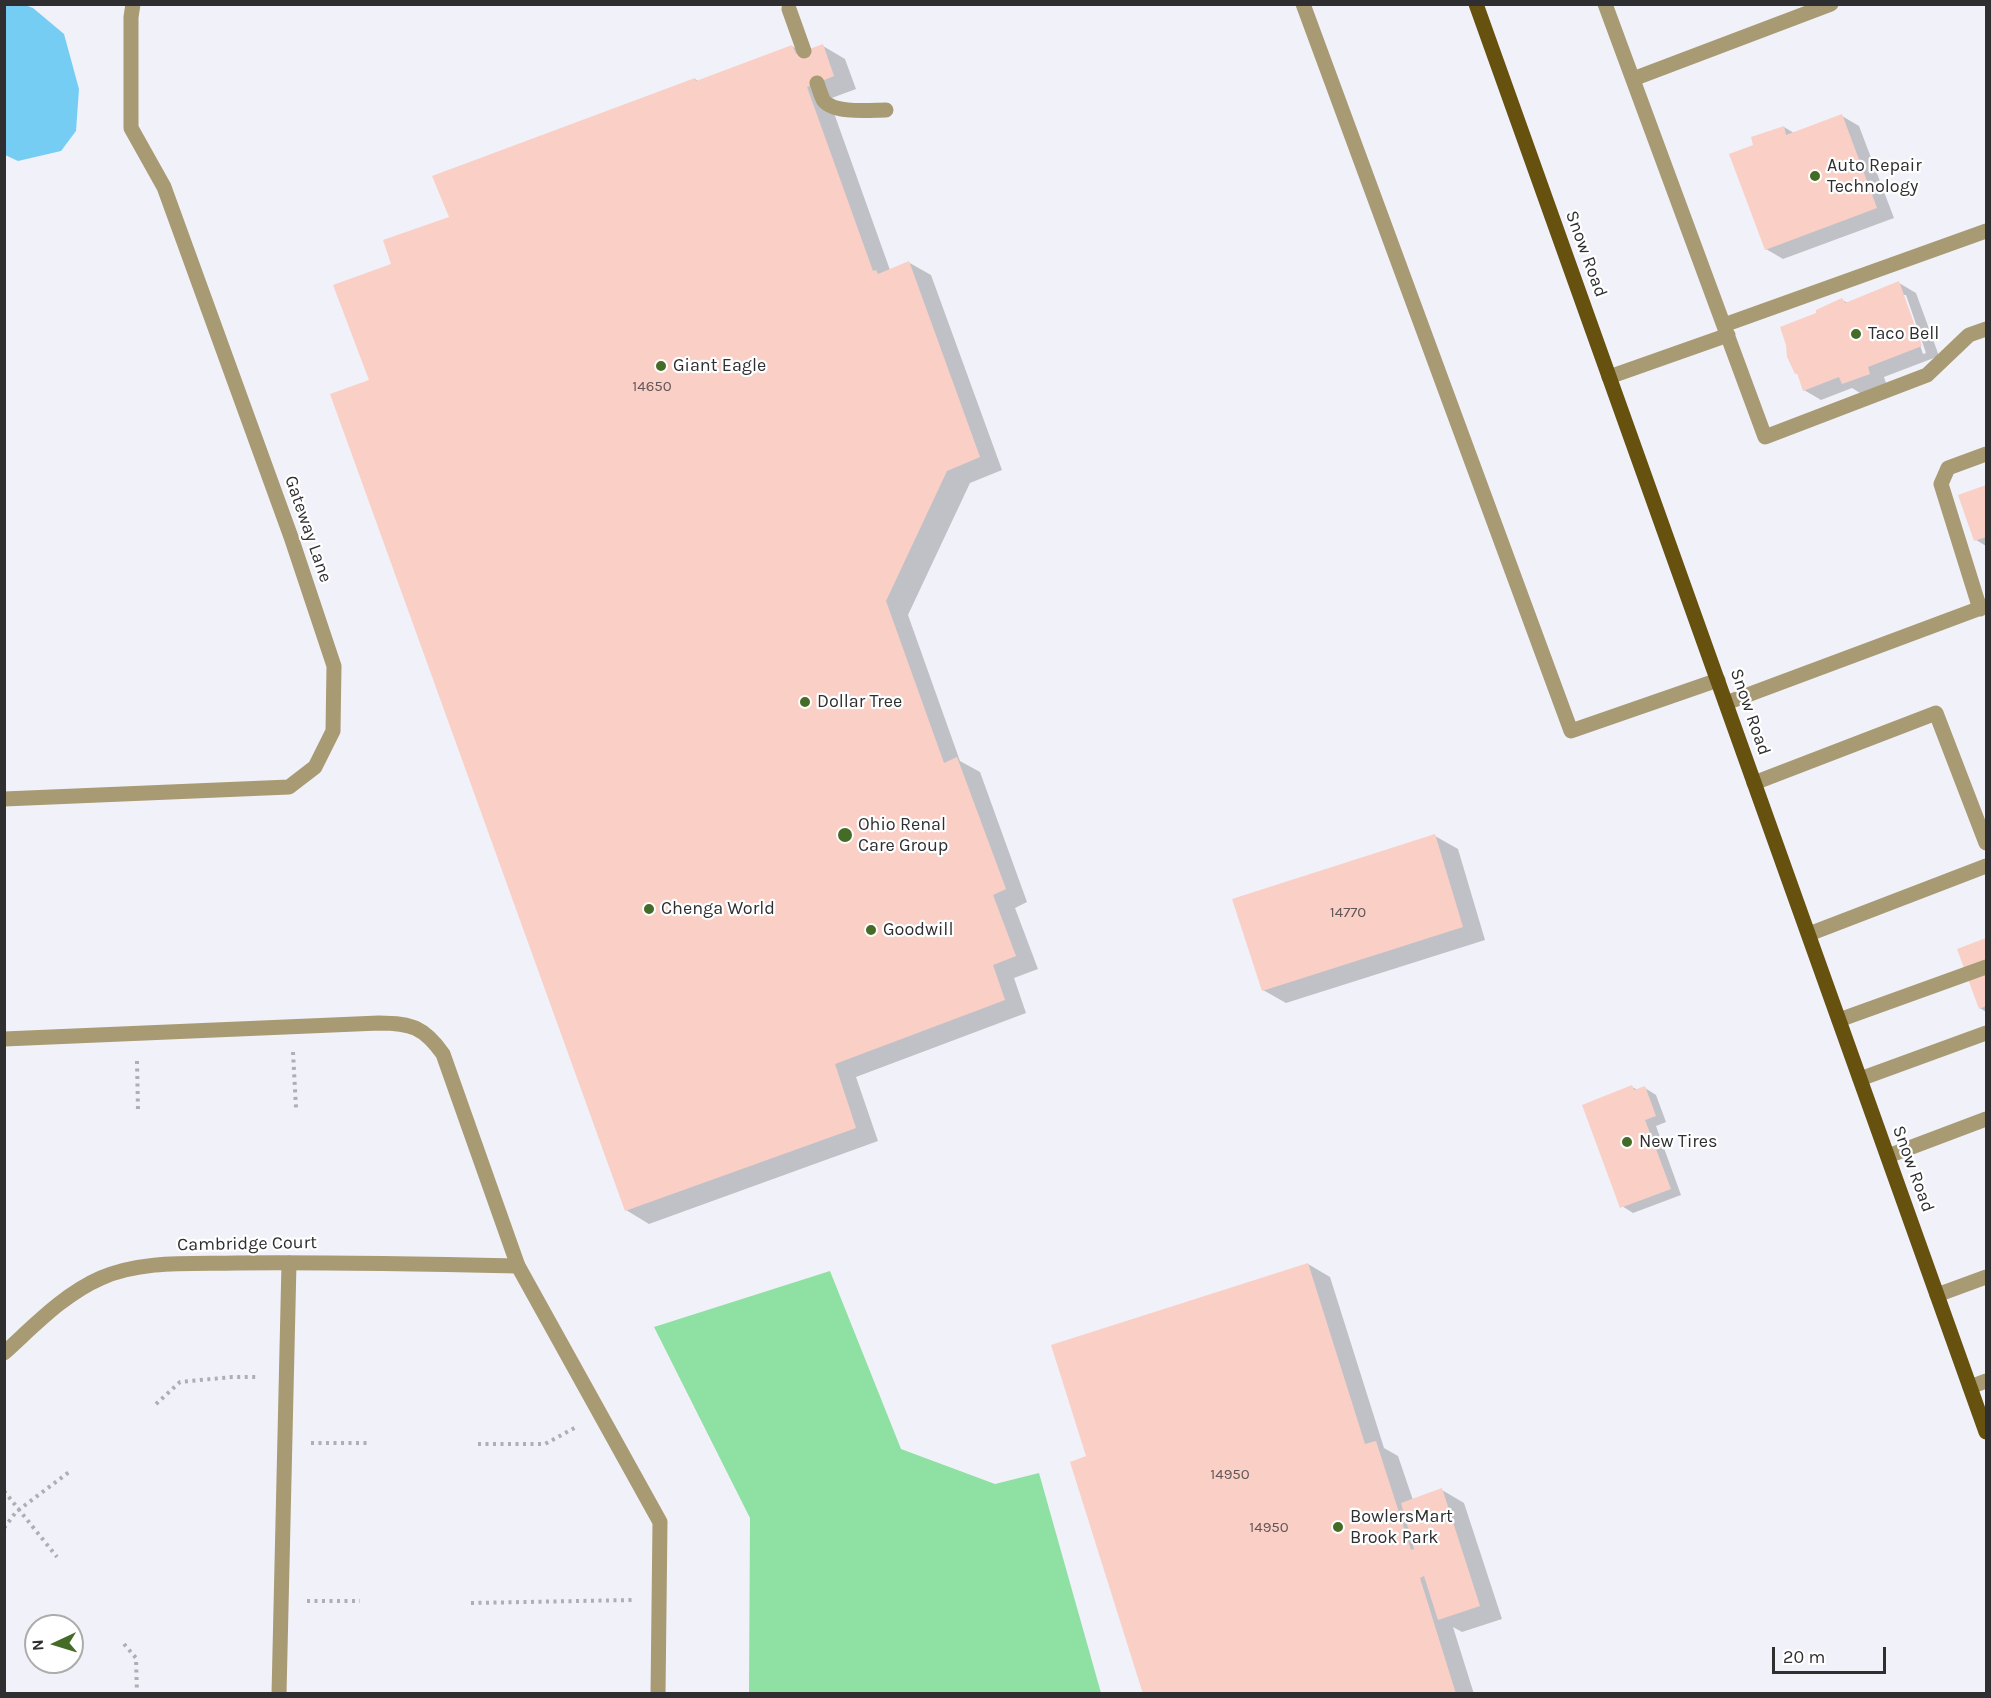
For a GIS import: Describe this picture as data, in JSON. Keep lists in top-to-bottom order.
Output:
{
  "streets": {
    "main road": ["Snow Road"],
    "street": ["Gateway Lane", "Cambridge Court"]
  },
  "places": [
    "Auto Repair Technology",
    "Taco Bell",
    "Giant Eagle",
    "Dollar Tree",
    "Ohio Renal Care Group",
    "Chenga World",
    "Goodwill",
    "New Tires",
    "BowlersMart Brook Park"
  ],
  "house_numbers": [
    "14650",
    "14770",
    "14950",
    "14950"
  ],
  "scale_bar": "20 m",
  "north": "left"
}
